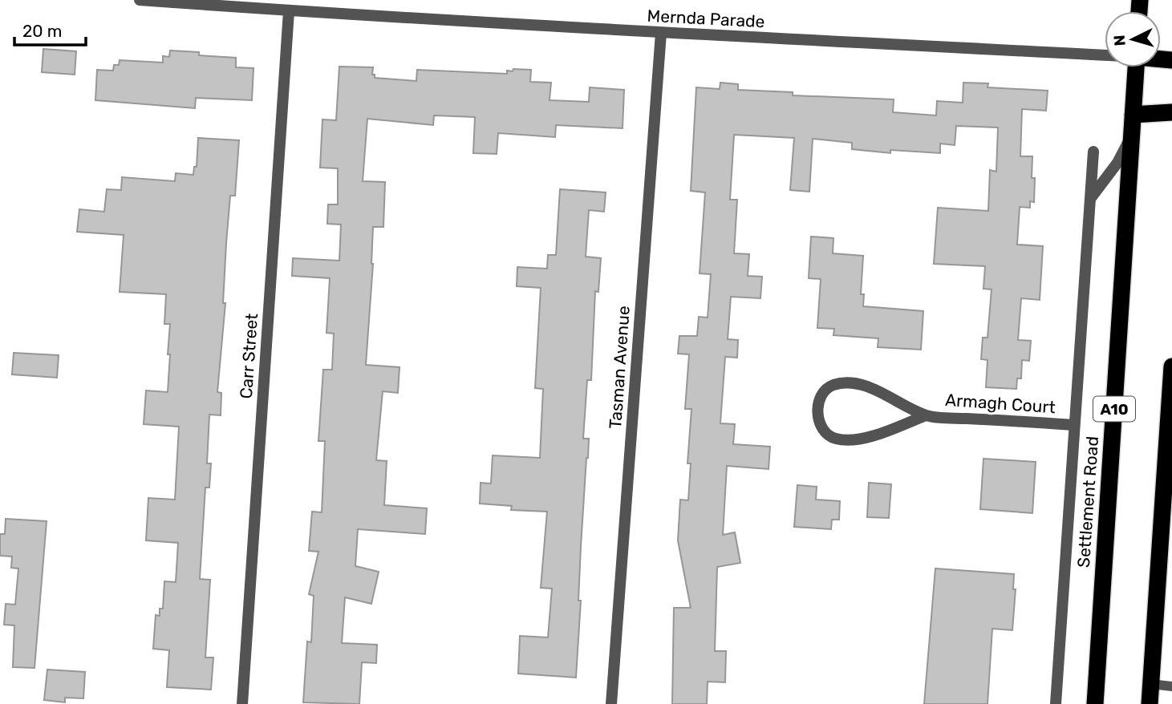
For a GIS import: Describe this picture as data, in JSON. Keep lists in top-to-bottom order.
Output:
{
  "streets": {
    "highway": ["A10", "Settlement Road"],
    "street": [
      "Mernda Parade",
      "Carr Street",
      "Tasman Avenue",
      "Armagh Court"
    ]
  },
  "crossings": [
    ["Mernda Parade", "Carr Street"],
    ["Mernda Parade", "Tasman Avenue"],
    ["Armagh Court", "Settlement Road"]
  ],
  "scale_bar": "20 m",
  "north": "left"
}
